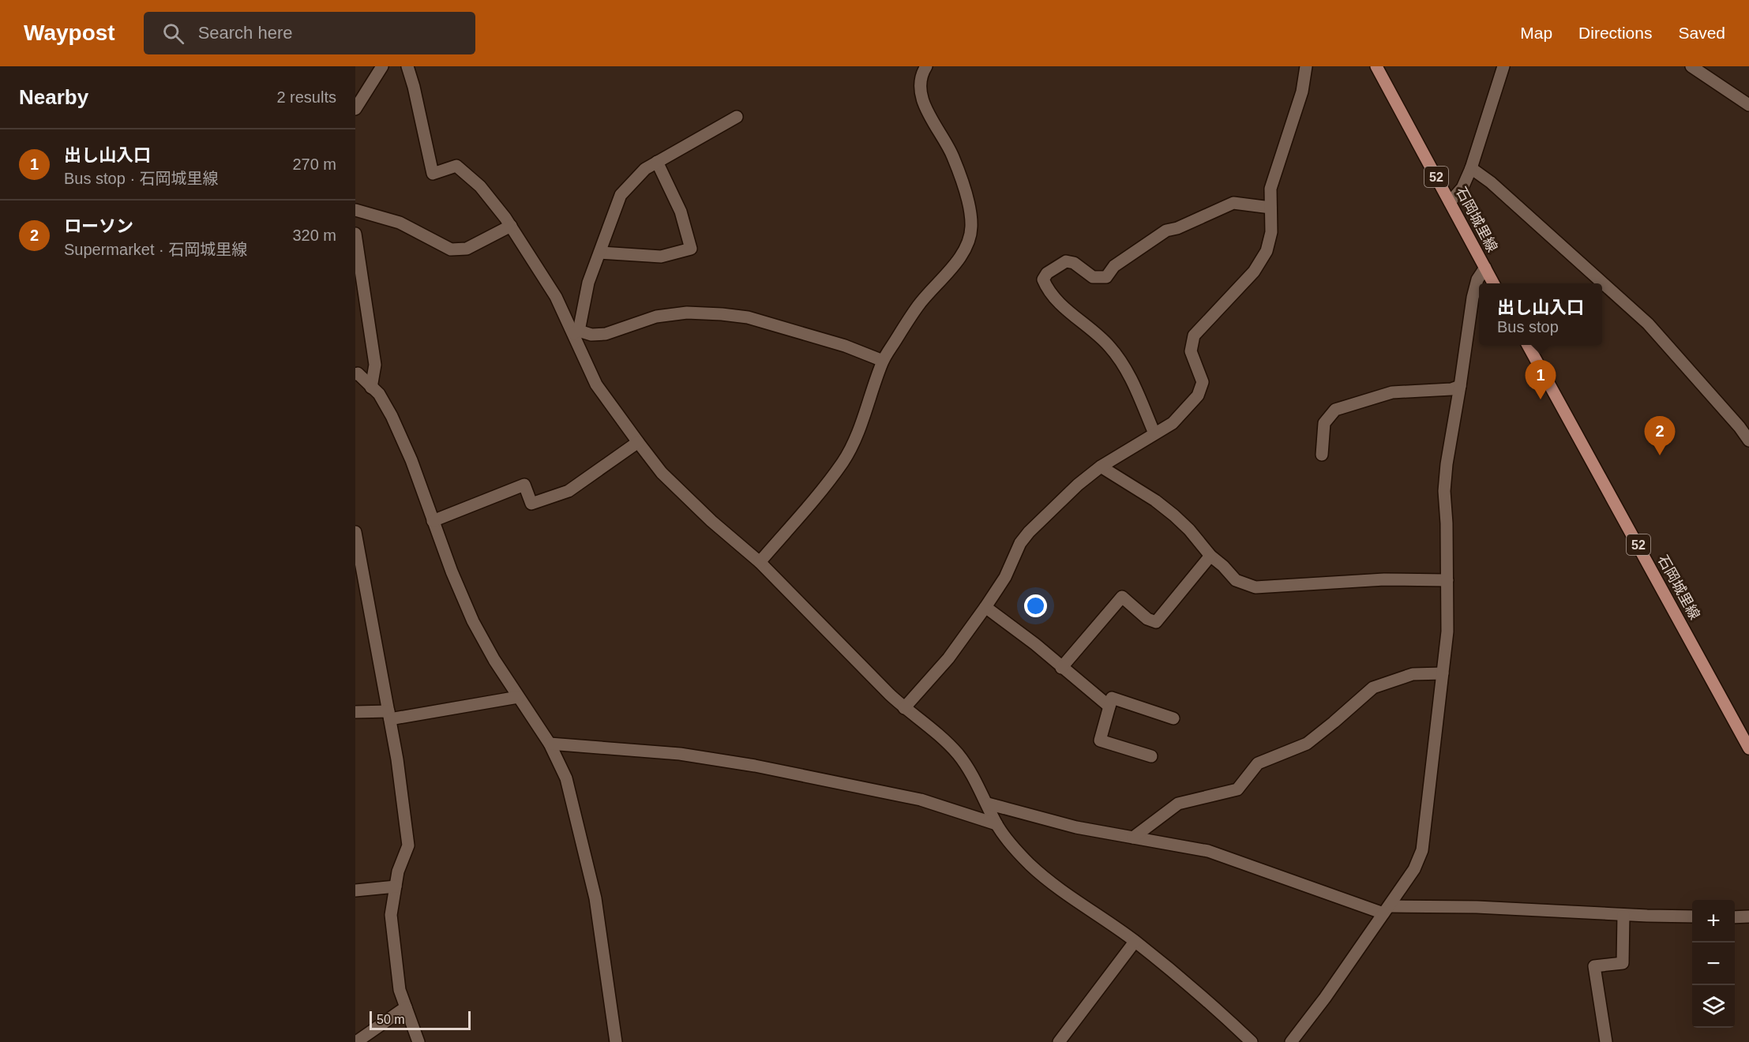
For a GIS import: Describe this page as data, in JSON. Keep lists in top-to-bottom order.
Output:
{
  "streets": {
    "main road": ["52", "石岡城里線"]
  },
  "scale_bar": "50 m",
  "page": {
    "header": "Waypost",
    "search": "Search here",
    "nav": ["Map", "Directions", "Saved"],
    "heading": ["Nearby", "2 results"],
    "list": [
      {
        "mark": "1",
        "name": "出し山入口",
        "note": "Bus stop · 石岡城里線",
        "value": "270 m"
      },
      {
        "mark": "2",
        "name": "ローソン",
        "note": "Supermarket · 石岡城里線",
        "value": "320 m"
      }
    ],
    "popup": ["出し山入口", "Bus stop"],
    "pins": ["1", "2"],
    "map_buttons": ["+", "−"],
    "scale": "50 m"
  }
}
